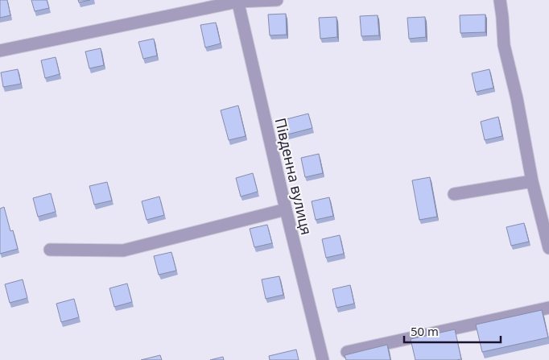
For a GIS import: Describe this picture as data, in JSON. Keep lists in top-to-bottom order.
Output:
{
  "streets": {
    "street": ["Південна вулиця"]
  },
  "scale_bar": "50 m"
}
